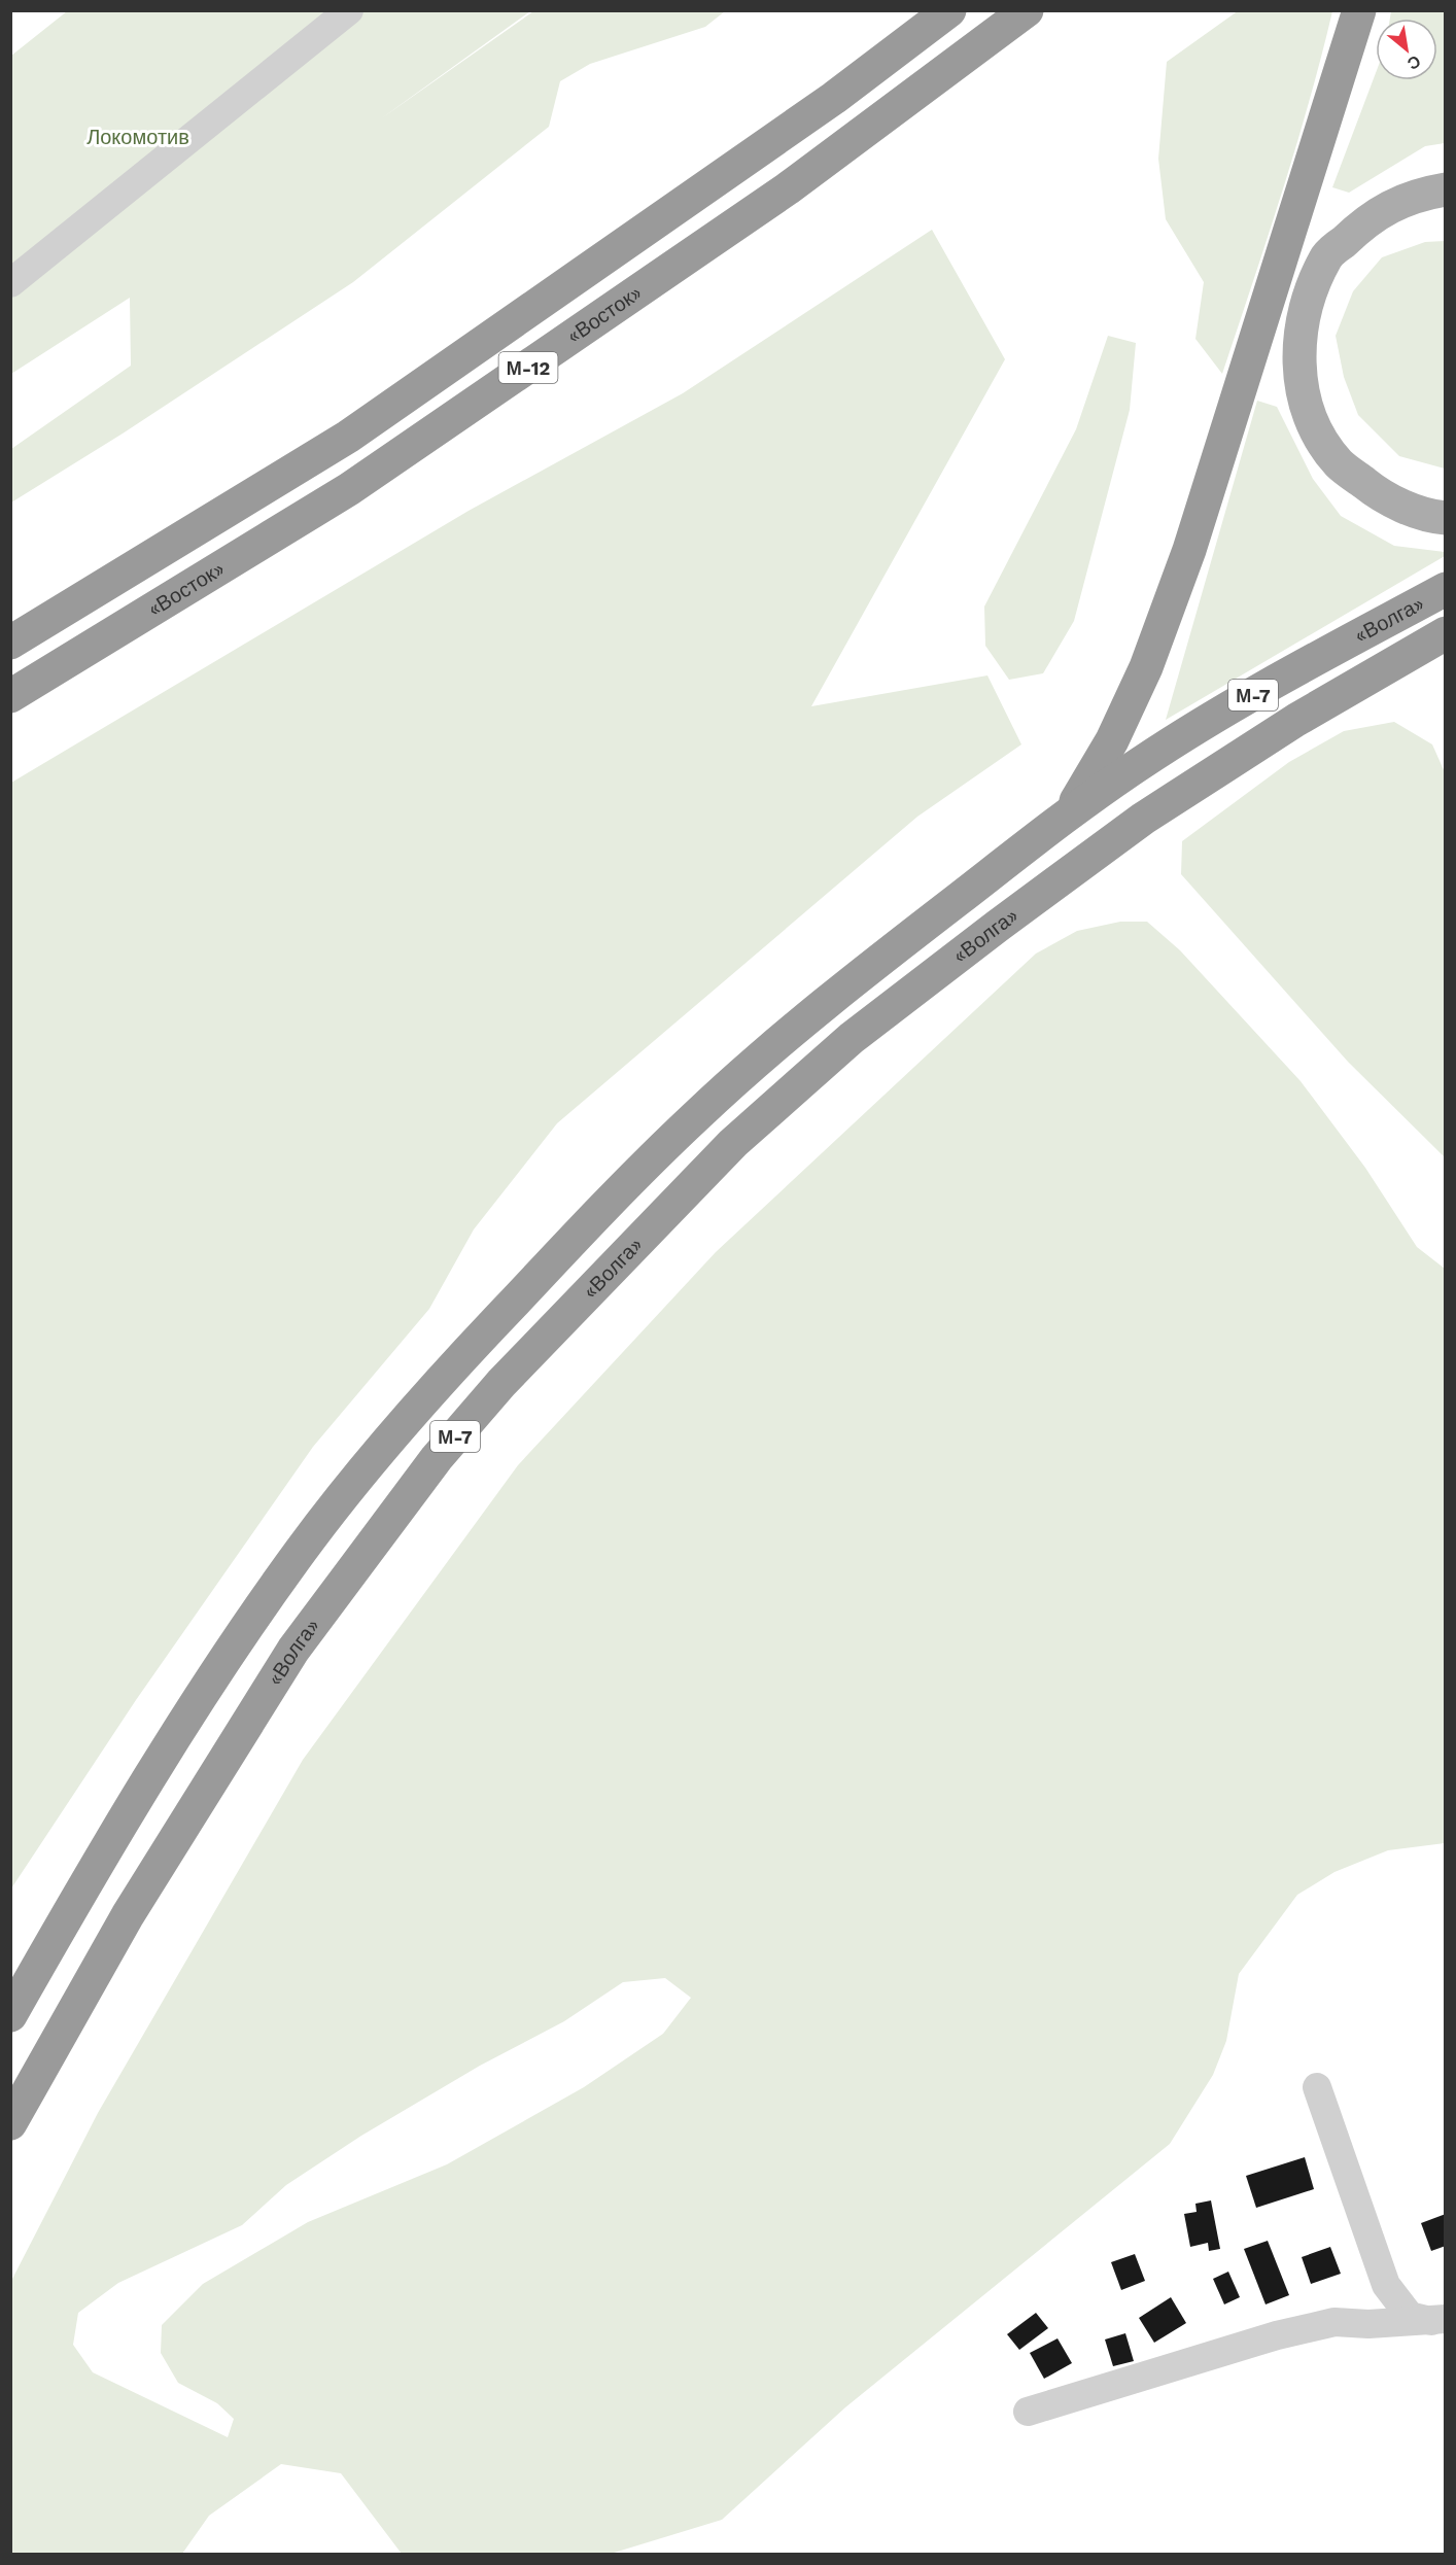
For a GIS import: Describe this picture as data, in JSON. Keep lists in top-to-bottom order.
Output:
{
  "streets": {
    "highway": [
      "«Восток»",
      "М-12",
      "«Волга»",
      "М-7"
    ]
  },
  "parks": ["Локомотив"],
  "north": "bottom right"
}
